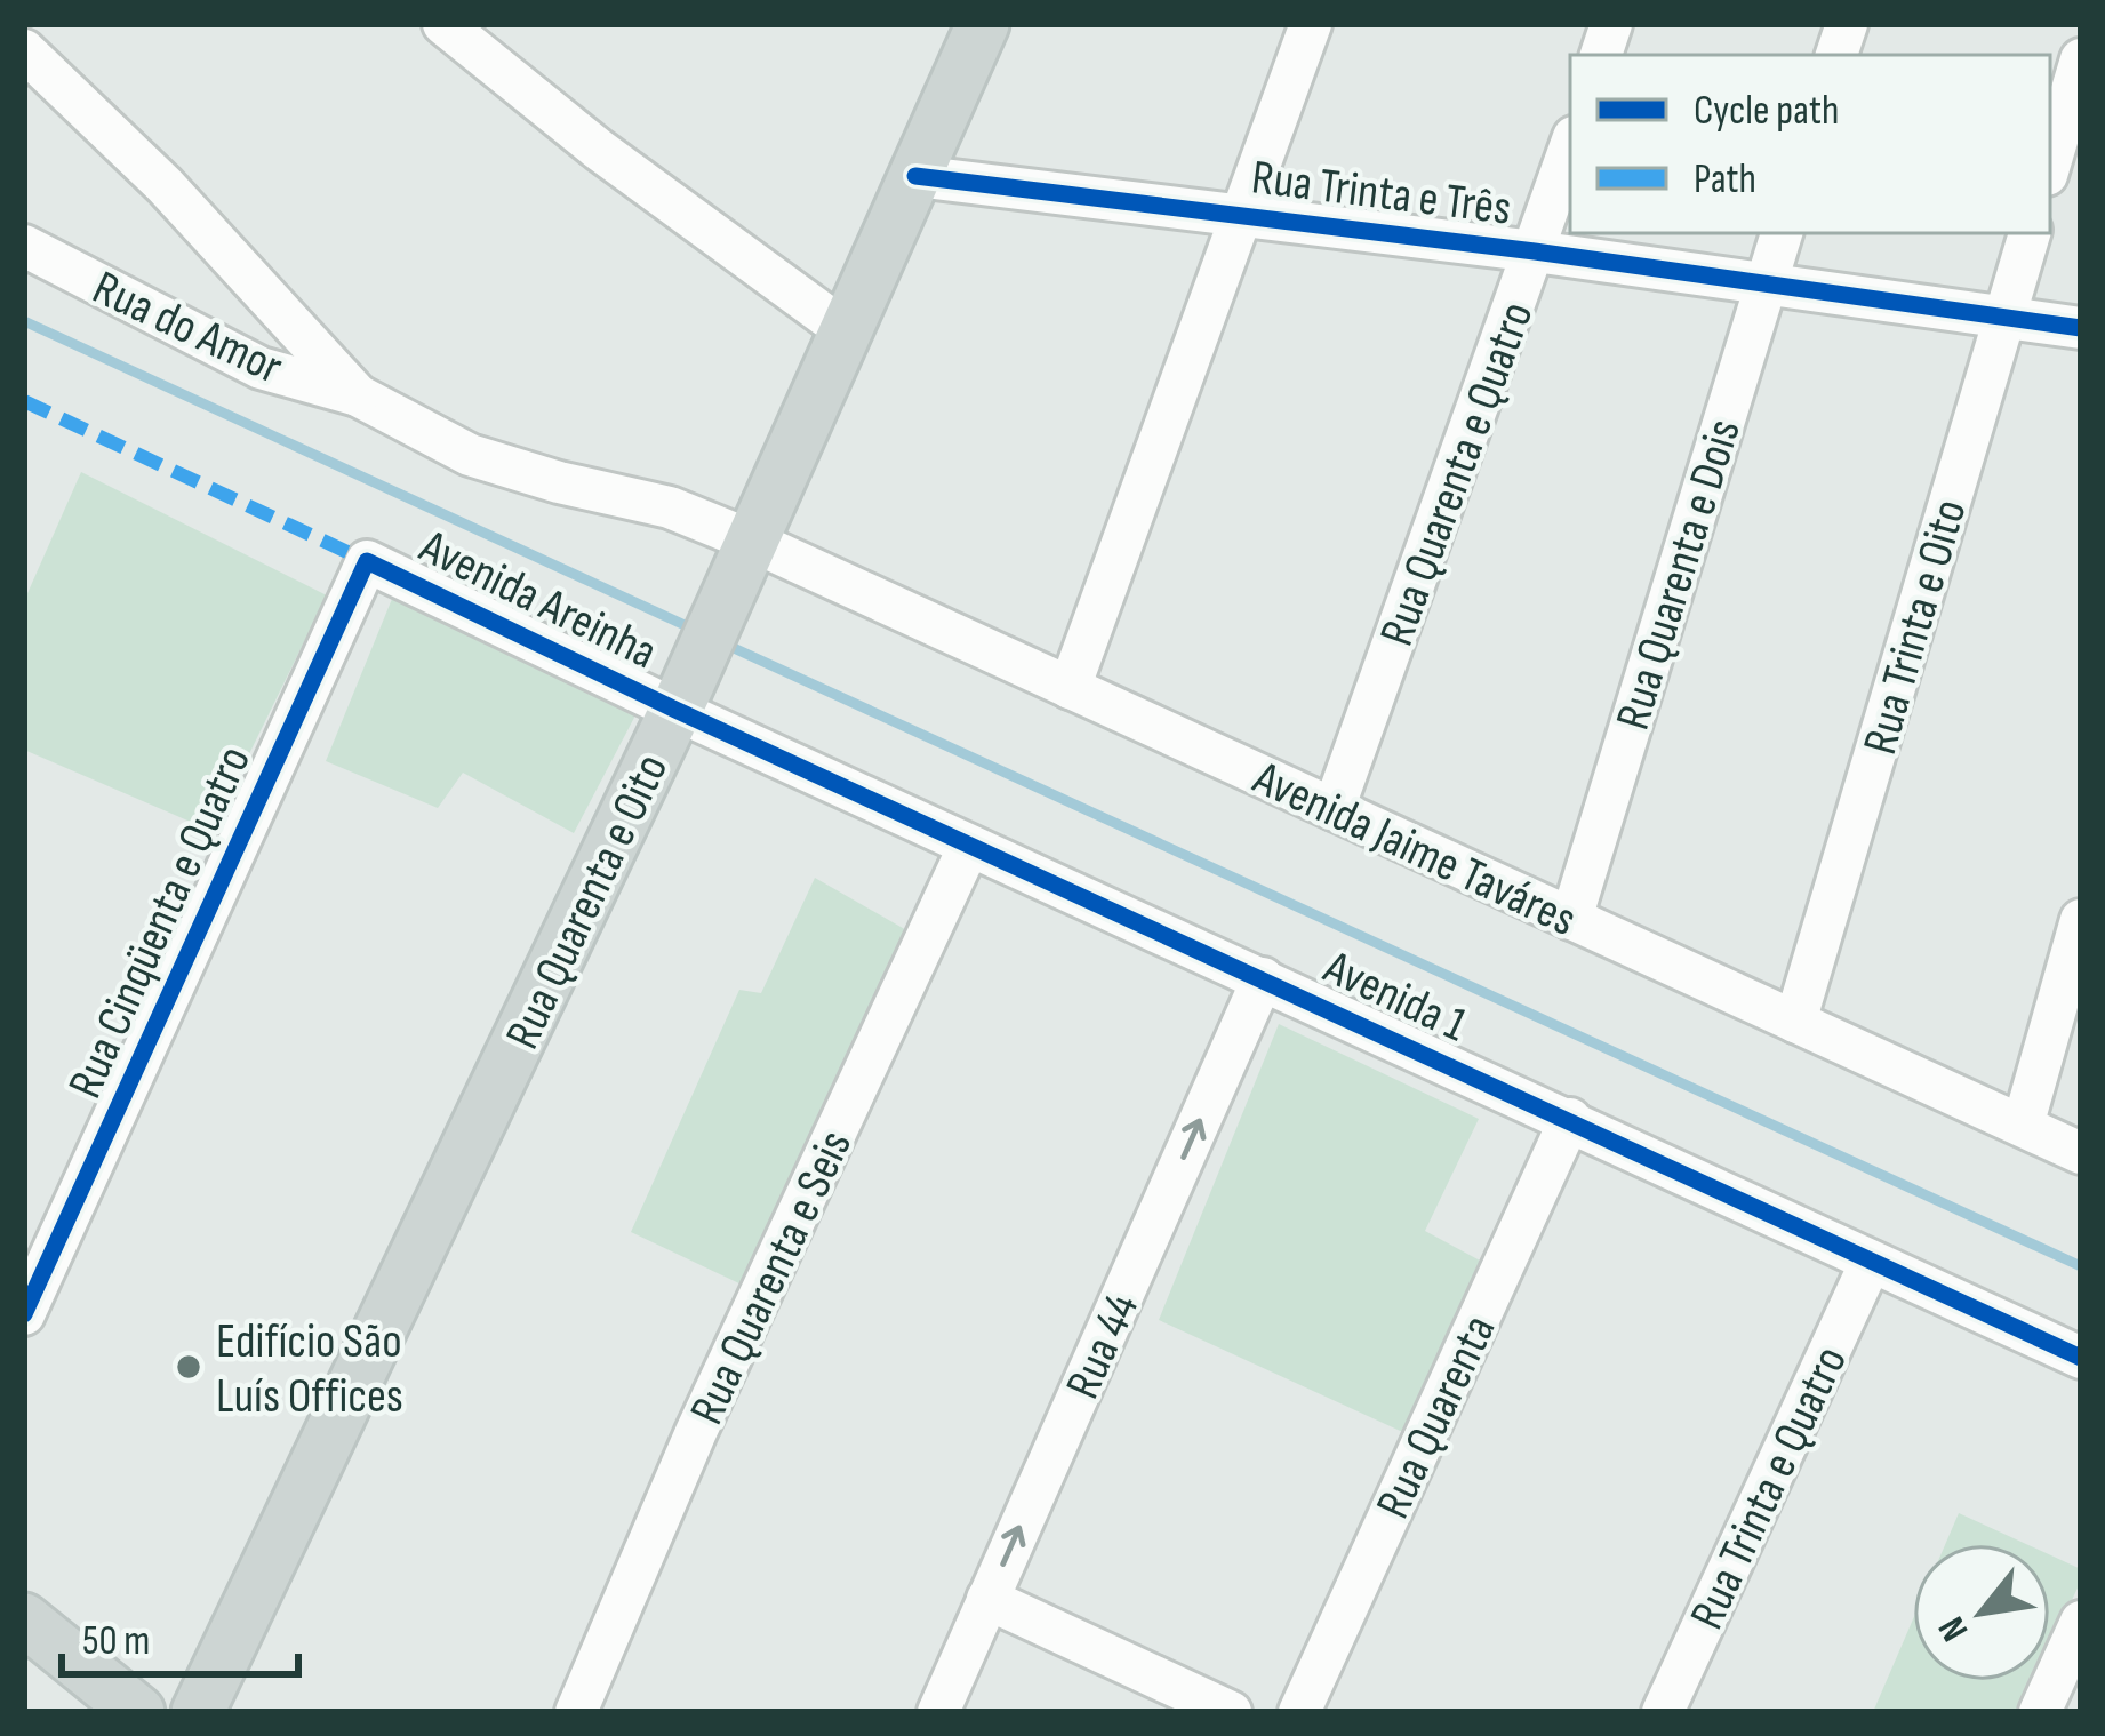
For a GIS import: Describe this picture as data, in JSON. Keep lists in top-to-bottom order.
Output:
{
  "streets": {
    "main road": ["Rua Quarenta e Oito"],
    "street": [
      "Rua Trinta e Três",
      "Rua do Amor",
      "Rua Quarenta e Quatro",
      "Rua Quarenta e Dois",
      "Avenida Areinha",
      "Rua Trinta e Oito",
      "Avenida Jaime Taváres",
      "Rua Cinqüenta e Quatro",
      "Avenida 1",
      "Rua Quarenta e Seis",
      "Rua 44",
      "Rua Quarenta",
      "Rua Trinta e Quatro"
    ]
  },
  "crossings": [
    ["Rua Trinta e Três", "Rua Quarenta e Quatro"],
    ["Rua Trinta e Três", "Rua Quarenta e Dois"],
    ["Rua Trinta e Três", "Rua Trinta e Oito"],
    ["Rua Trinta e Três", "Rua Quarenta e Oito"],
    ["Rua do Amor", "Avenida Jaime Taváres"],
    ["Rua Quarenta e Quatro", "Avenida Jaime Taváres"],
    ["Rua Quarenta e Dois", "Avenida Jaime Taváres"],
    ["Avenida Areinha", "Rua Quarenta e Oito"],
    ["Avenida Areinha", "Rua Cinqüenta e Quatro"],
    ["Avenida Areinha", "Avenida 1"],
    ["Rua Trinta e Oito", "Avenida Jaime Taváres"],
    ["Avenida Jaime Taváres", "Rua Quarenta e Oito"],
    ["Rua Quarenta e Oito", "Avenida 1"],
    ["Avenida 1", "Rua Quarenta e Seis"],
    ["Avenida 1", "Rua 44"],
    ["Avenida 1", "Rua Quarenta"],
    ["Avenida 1", "Rua Trinta e Quatro"]
  ],
  "one_way": ["Rua 44"],
  "places": ["Edifício São Luís Offices"],
  "legend": ["Cycle path", "Path"],
  "scale_bar": "50 m",
  "north": "bottom left"
}
